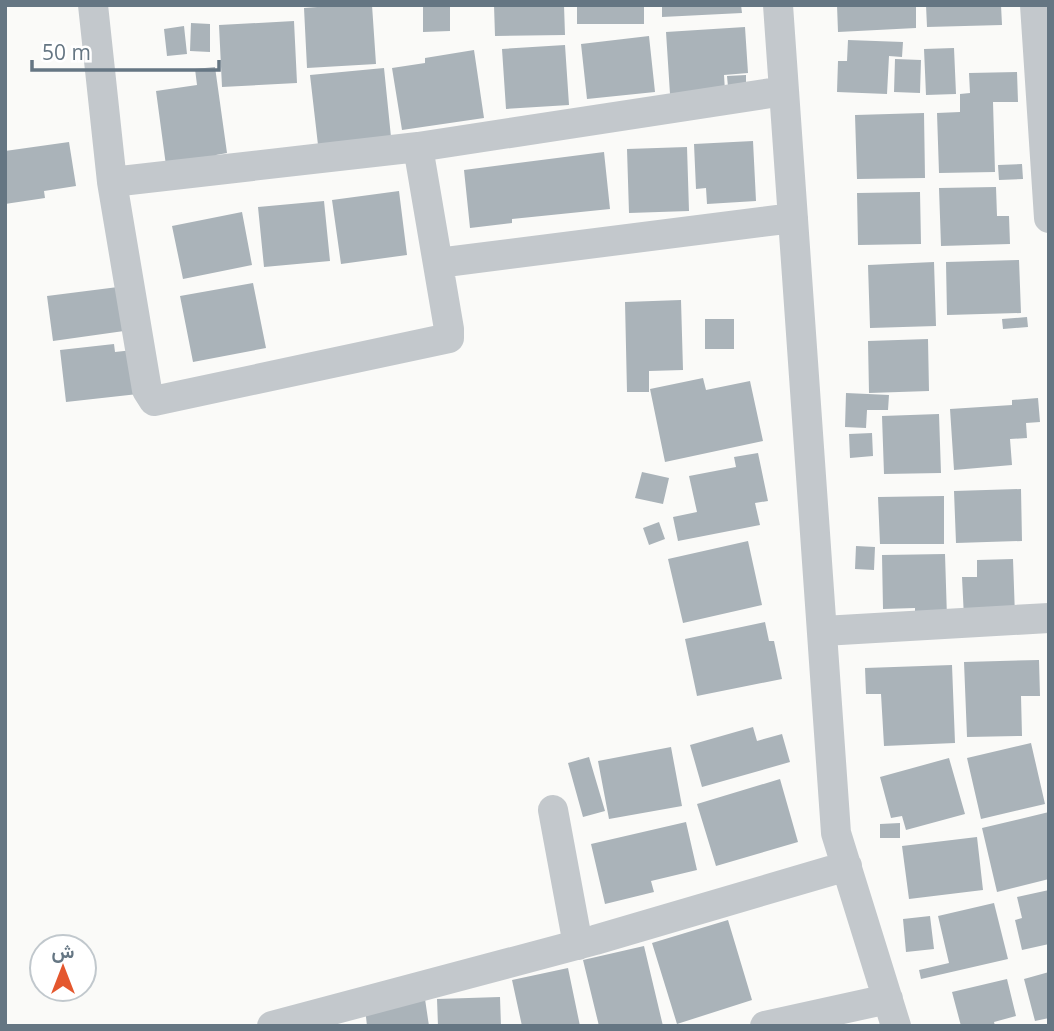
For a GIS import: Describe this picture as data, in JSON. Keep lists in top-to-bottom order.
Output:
{
  "scale_bar": "50 m",
  "north": "top"
}
